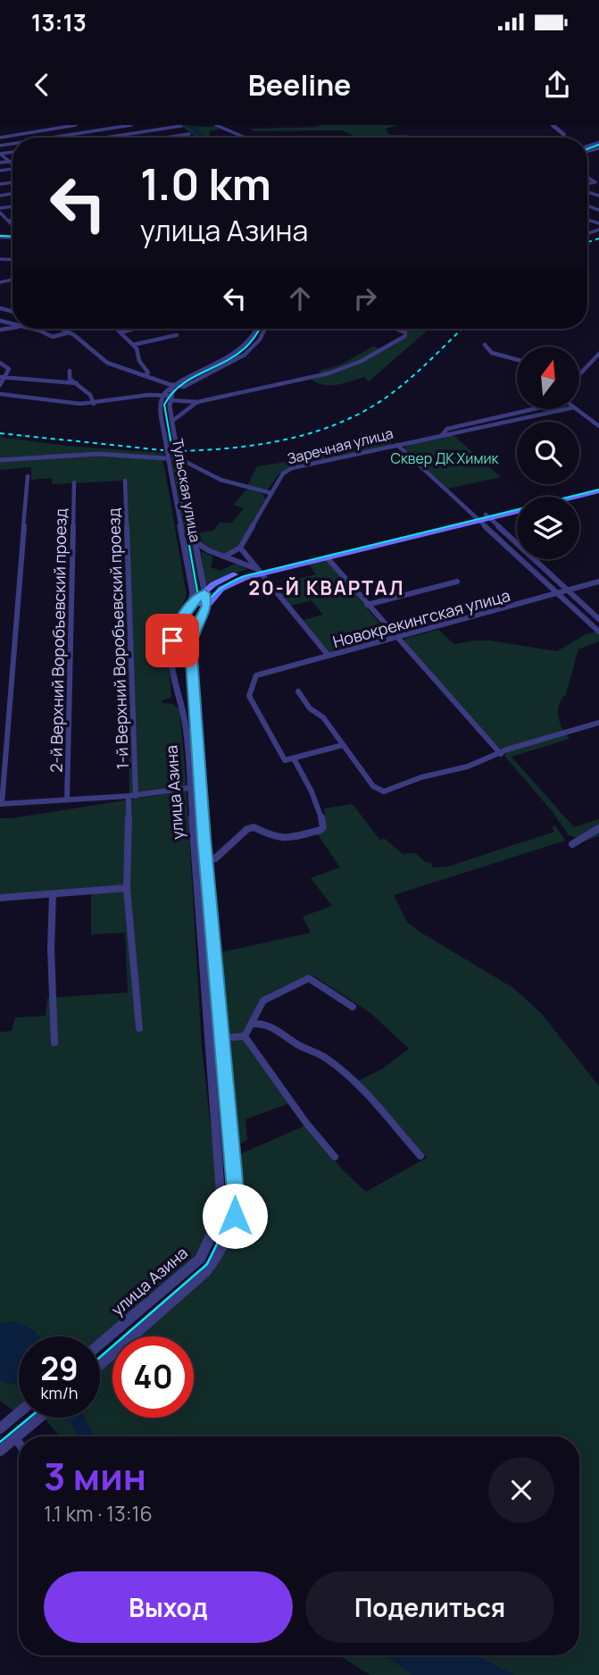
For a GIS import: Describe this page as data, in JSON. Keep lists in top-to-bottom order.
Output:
{
  "streets": {
    "main road": ["улица Азина"],
    "street": [
      "Заречная улица",
      "Тульская улица",
      "Новокрекингская улица",
      "1-й Верхний Воробъевский проезд",
      "2-й Верхний Воробъевский проезд"
    ]
  },
  "crossings": [
    ["Тульская улица", "улица Азина"]
  ],
  "districts": ["20-Й КВАРТАЛ"],
  "parks": ["Сквер ДК Химик"],
  "north": "top",
  "page": {
    "status": "13:13",
    "header": "Beeline",
    "turn": ["1.0 km", "улица Азина"],
    "speed": "29 km/h",
    "limit": "40",
    "heading": ["3 мин", "1.1 km · 13:16"],
    "buttons": ["Выход", "Поделиться"]
  }
}
